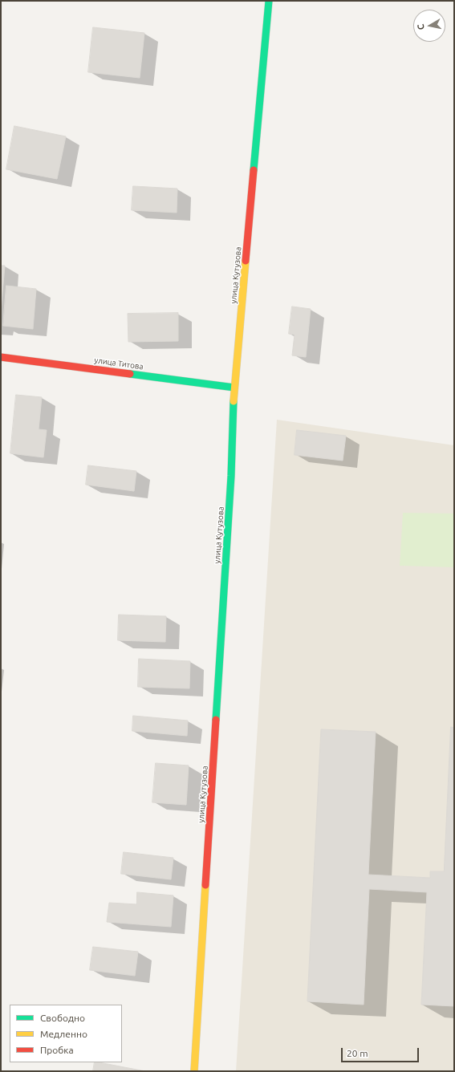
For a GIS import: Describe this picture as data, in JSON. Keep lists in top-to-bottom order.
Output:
{
  "streets": {
    "main road": ["улица Кутузова", "улица Титова"]
  },
  "crossings": [
    ["улица Кутузова", "улица Титова"]
  ],
  "legend": ["Свободно", "Медленно", "Пробка"],
  "scale_bar": "20 m",
  "north": "left"
}
